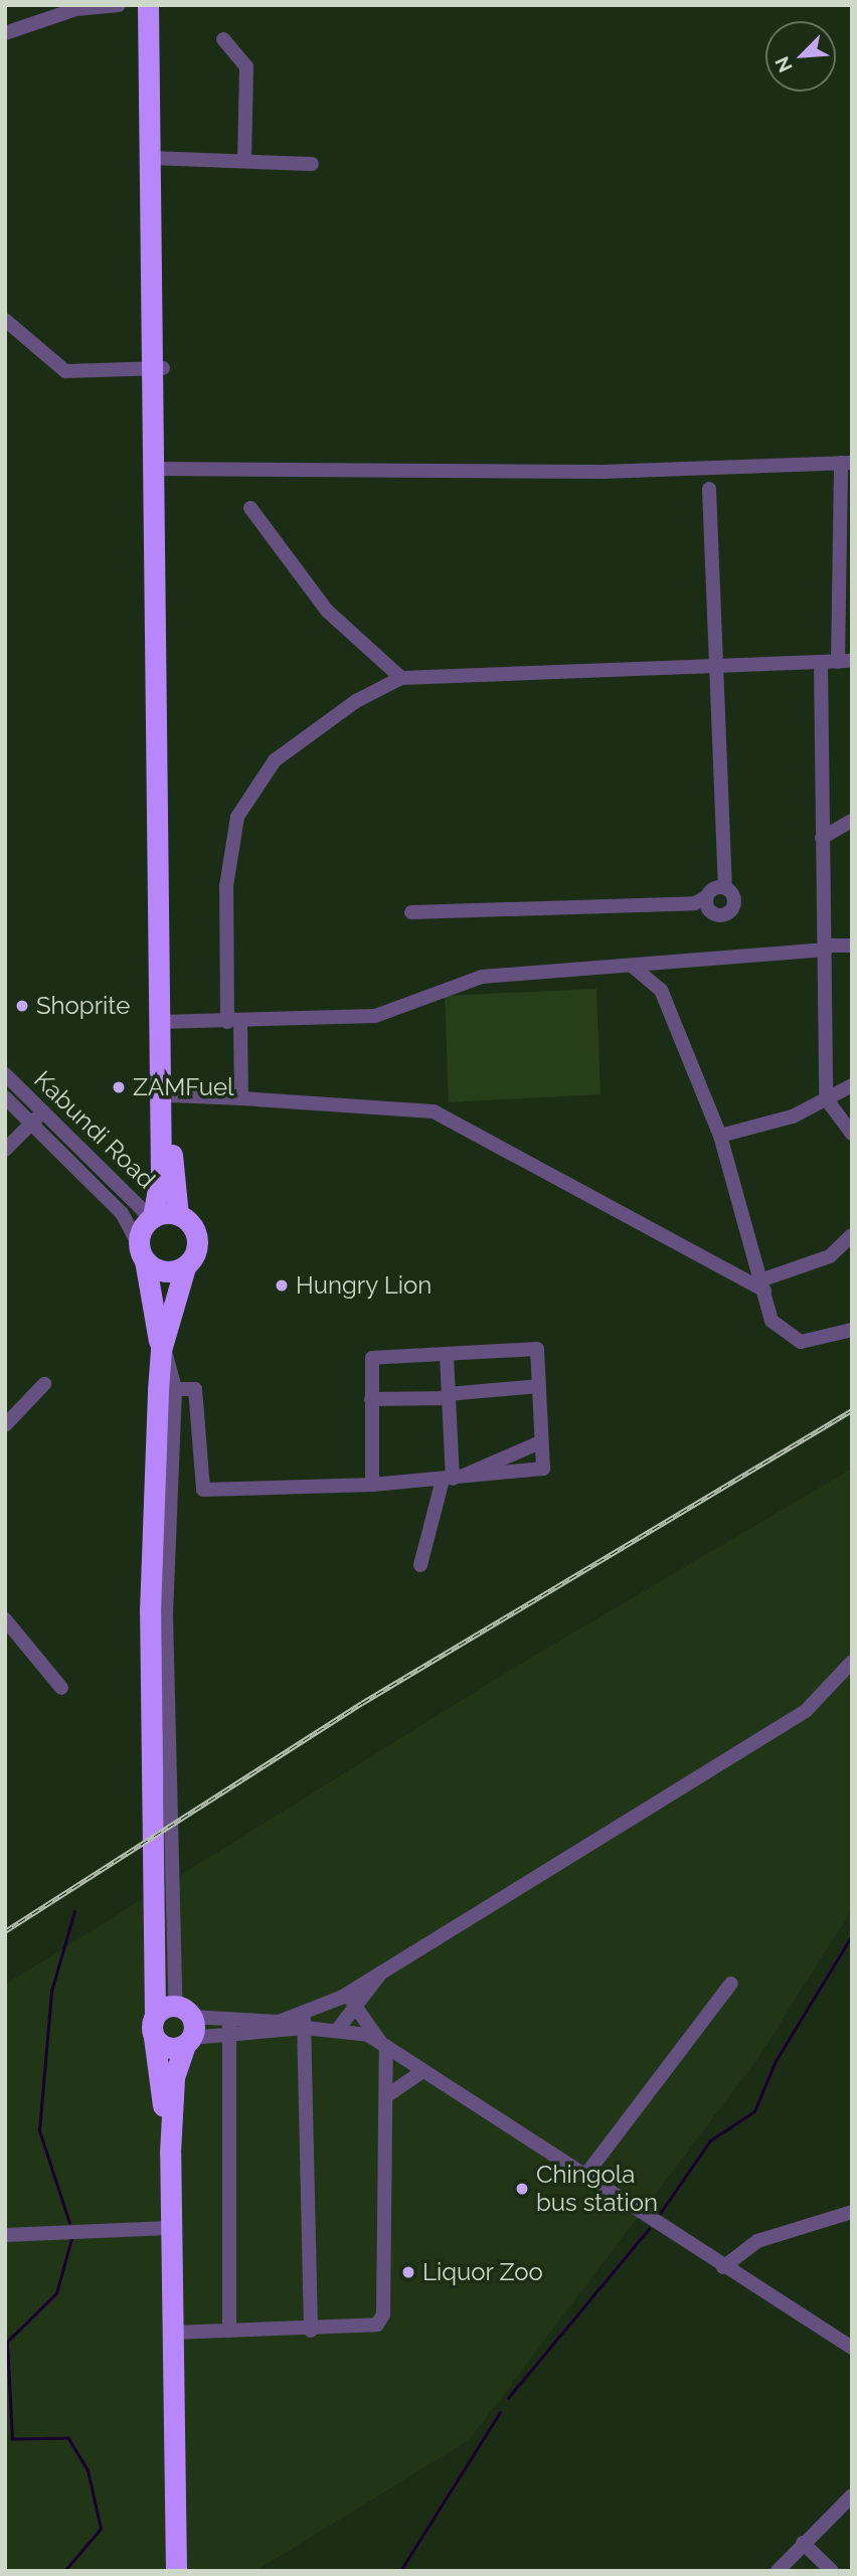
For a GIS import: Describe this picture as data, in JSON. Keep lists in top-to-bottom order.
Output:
{
  "streets": {
    "street": ["Kabundi Road"]
  },
  "places": [
    "Shoprite",
    "ZAMFuel",
    "Hungry Lion",
    "Chingola bus station",
    "Liquor Zoo"
  ],
  "north": "bottom left"
}
